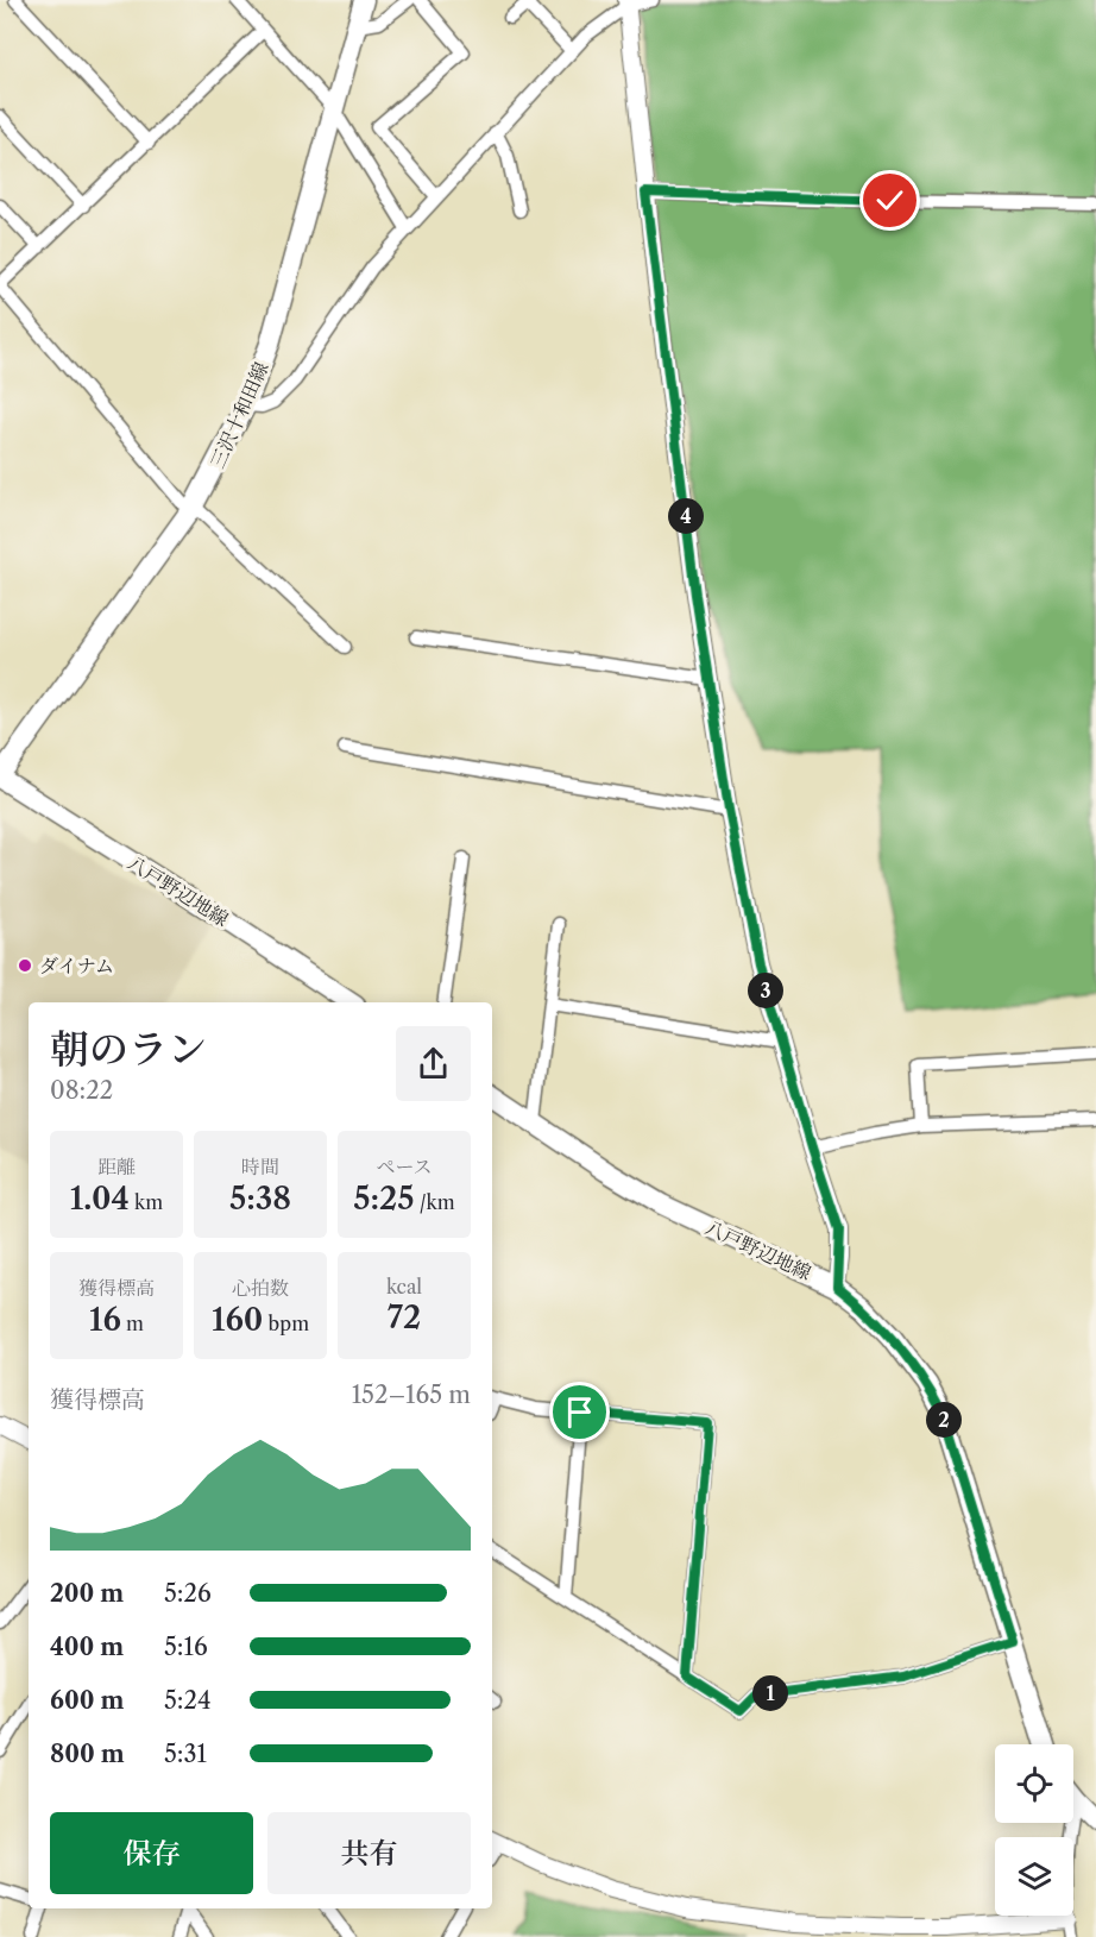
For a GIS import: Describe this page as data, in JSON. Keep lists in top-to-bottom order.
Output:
{
  "streets": {
    "main road": ["三沢十和田線", "八戸野辺地線"]
  },
  "crossings": [
    ["三沢十和田線", "八戸野辺地線"]
  ],
  "places": ["ダイナム"],
  "page": {
    "pins": [
      "4",
      "3",
      "2",
      "1"
    ],
    "heading": ["朝のラン", "08:22"],
    "stats": [
      ["距離", "1.04 km"],
      ["時間", "5:38"],
      ["ペース", "5:25 /km"],
      ["獲得標高", "16 m"],
      ["心拍数", "160 bpm"],
      ["kcal", "72"]
    ],
    "chart": ["獲得標高", "152–165 m"],
    "list": [
      {
        "name": "200 m",
        "note": "5:26"
      },
      {
        "name": "400 m",
        "note": "5:16"
      },
      {
        "name": "600 m",
        "note": "5:24"
      },
      {
        "name": "800 m",
        "note": "5:31"
      }
    ],
    "buttons": ["保存", "共有"]
  }
}
